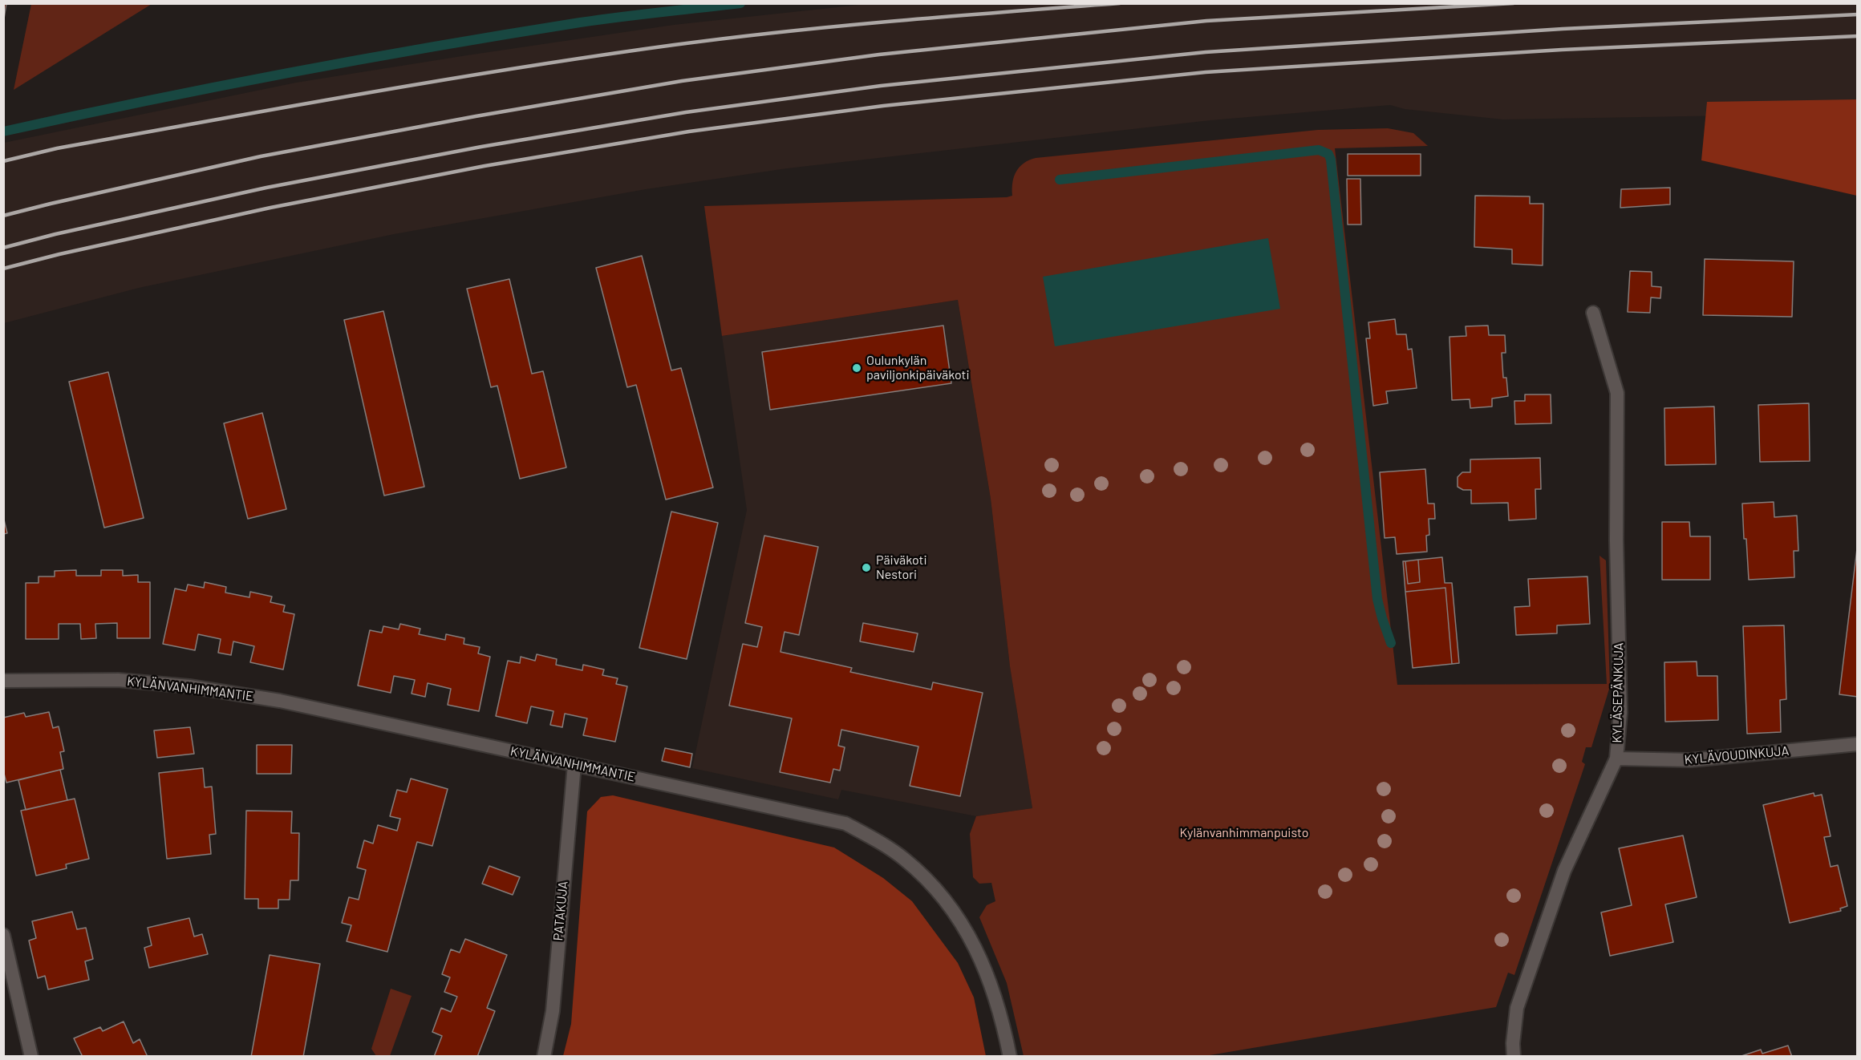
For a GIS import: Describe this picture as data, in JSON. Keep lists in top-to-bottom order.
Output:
{
  "streets": {
    "street": [
      "KYLÄNVANHIMMANTIE",
      "KYLÄSEPÄNKUJA",
      "KYLÄVOUDINKUJA",
      "PATAKUJA"
    ]
  },
  "crossings": [
    ["KYLÄNVANHIMMANTIE", "PATAKUJA"],
    ["KYLÄSEPÄNKUJA", "KYLÄVOUDINKUJA"]
  ],
  "parks": ["Kylänvanhimmanpuisto"],
  "places": ["Oulunkylän paviljonkipäiväkoti", "Päiväkoti Nestori"]
}
